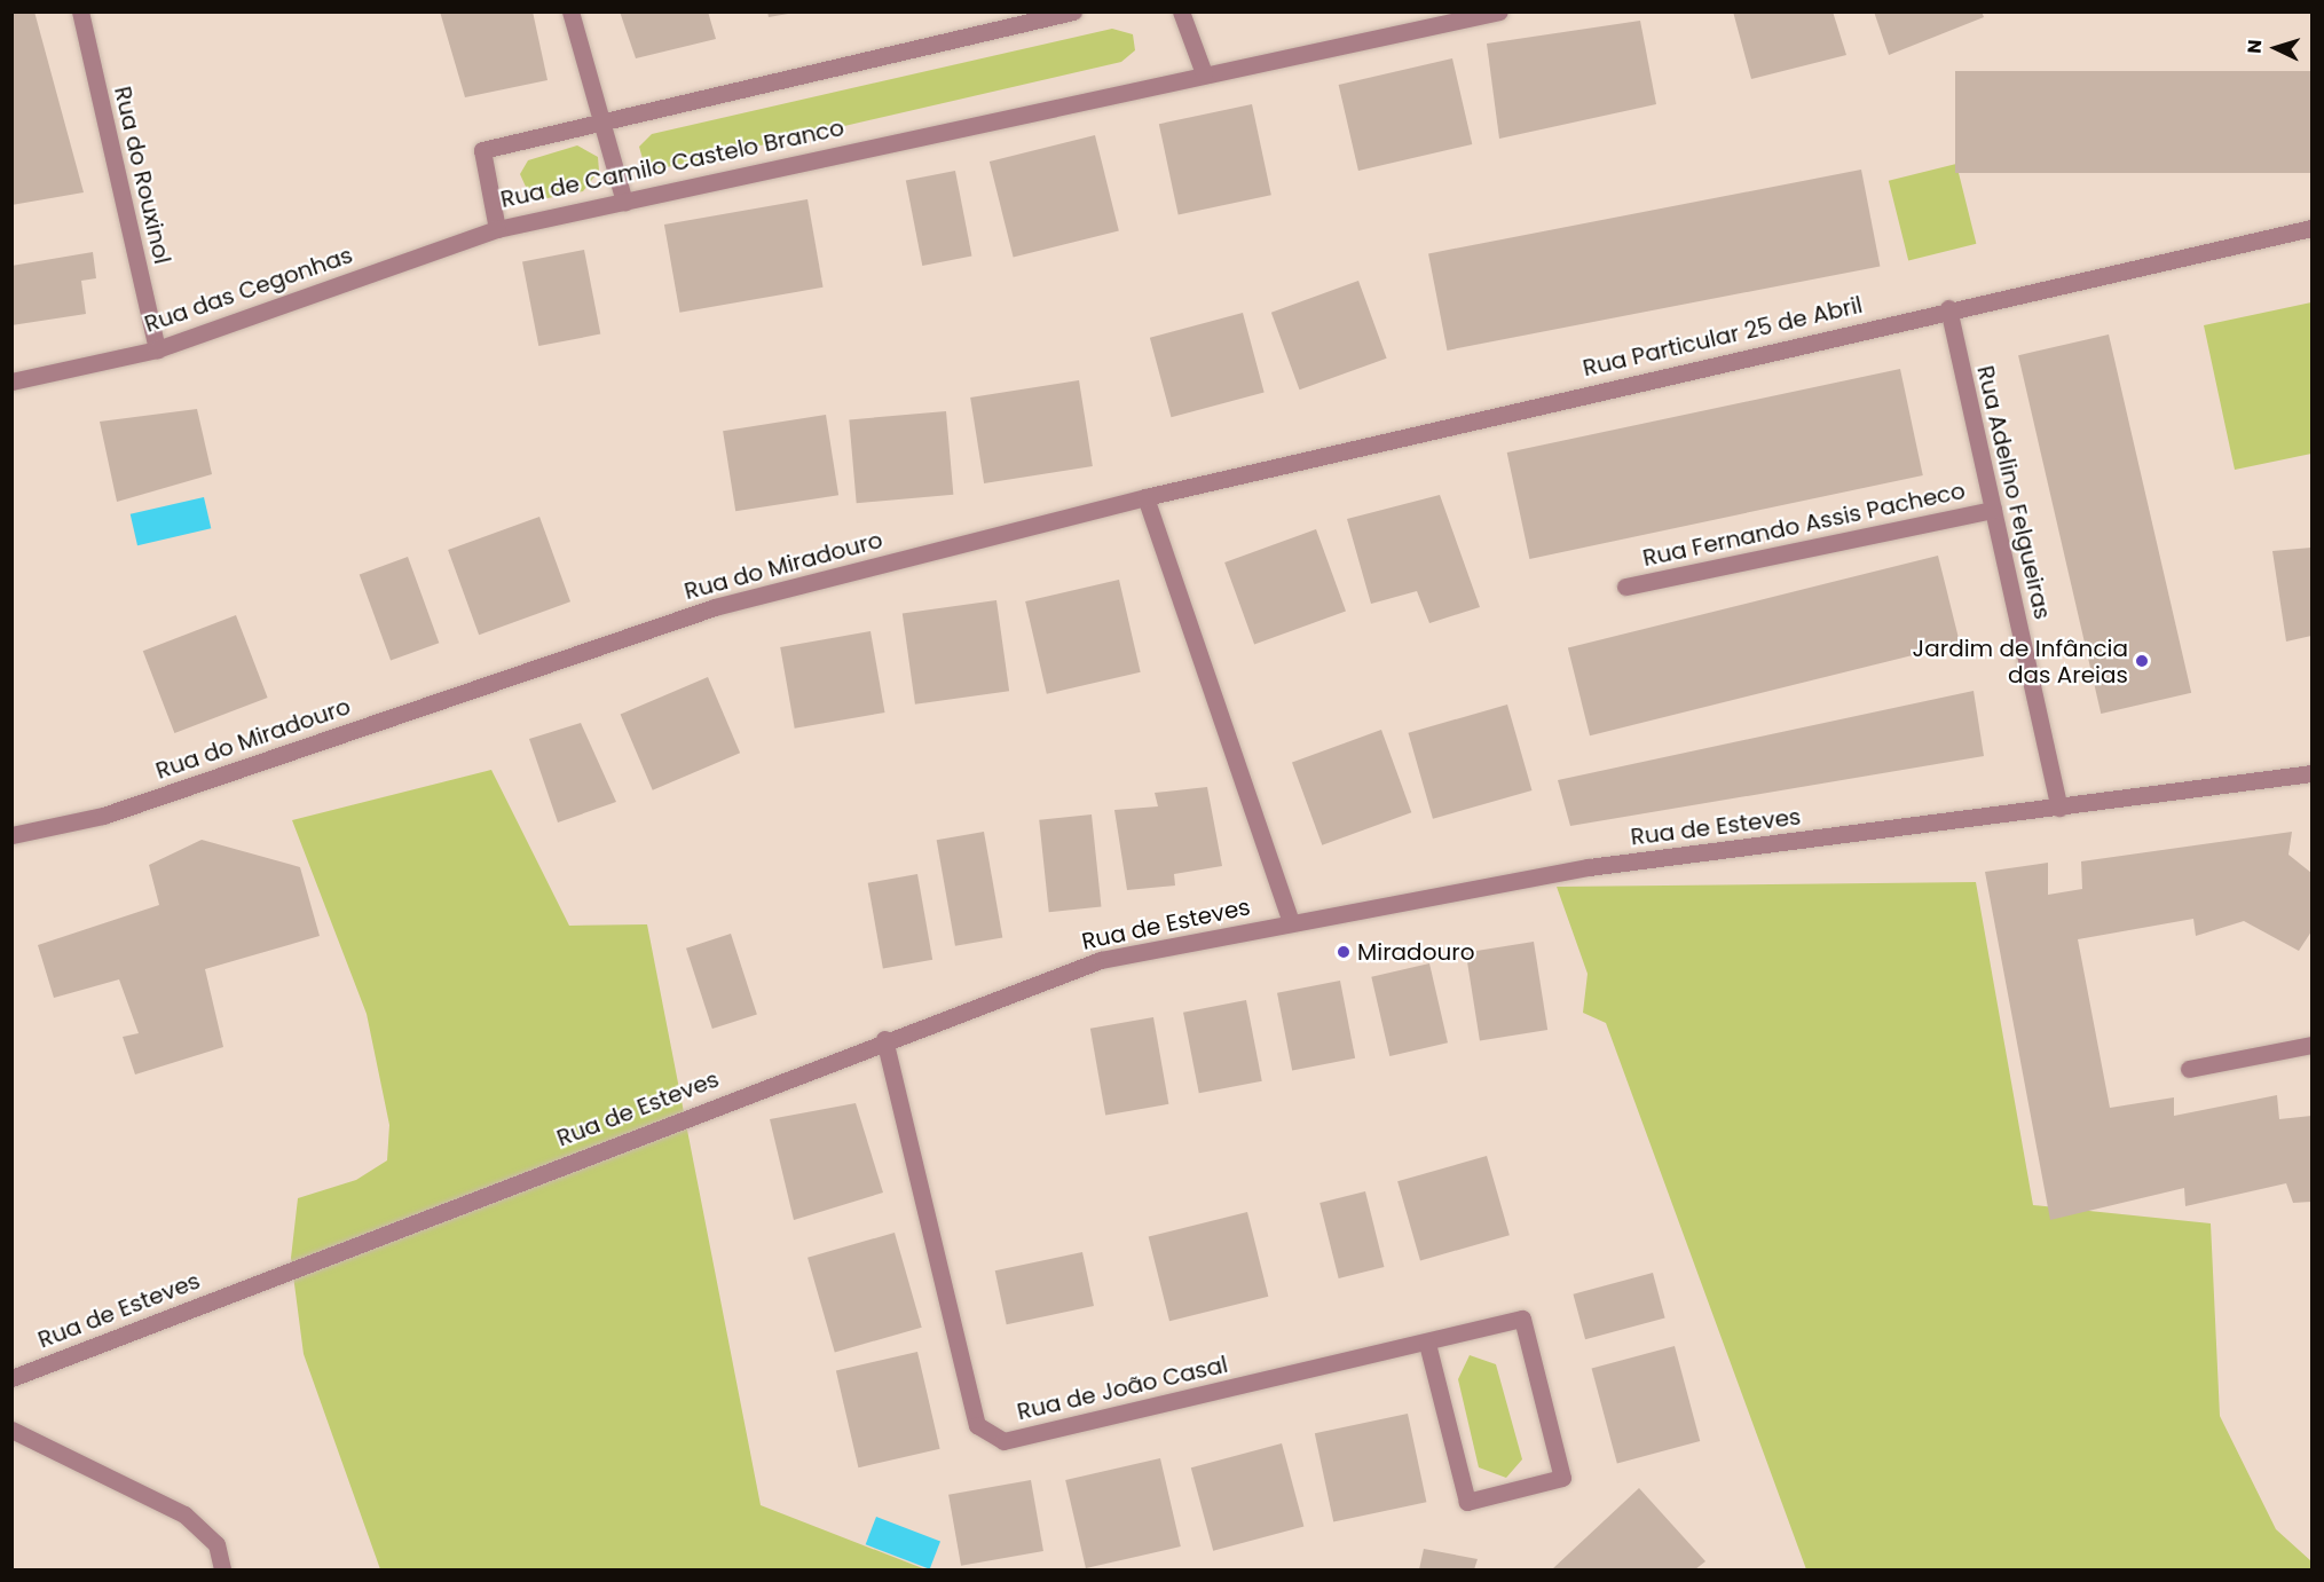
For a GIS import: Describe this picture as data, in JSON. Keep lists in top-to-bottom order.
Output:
{
  "streets": {
    "street": [
      "Rua de Camilo Castelo Branco",
      "Rua do Rouxinol",
      "Rua das Cegonhas",
      "Rua Particular 25 de Abril",
      "Rua Adelino Felgueiras",
      "Rua Fernando Assis Pacheco",
      "Rua do Miradouro",
      "Rua de Esteves",
      "Rua de João Casal"
    ]
  },
  "crossings": [
    ["Rua de Camilo Castelo Branco", "Rua das Cegonhas"],
    ["Rua do Rouxinol", "Rua das Cegonhas"],
    ["Rua Particular 25 de Abril", "Rua Adelino Felgueiras"],
    ["Rua Particular 25 de Abril", "Rua do Miradouro"],
    ["Rua Adelino Felgueiras", "Rua Fernando Assis Pacheco"],
    ["Rua Adelino Felgueiras", "Rua de Esteves"],
    ["Rua de Esteves", "Rua de João Casal"]
  ],
  "places": ["Jardim de Infância das Areias", "Miradouro"],
  "north": "left"
}
